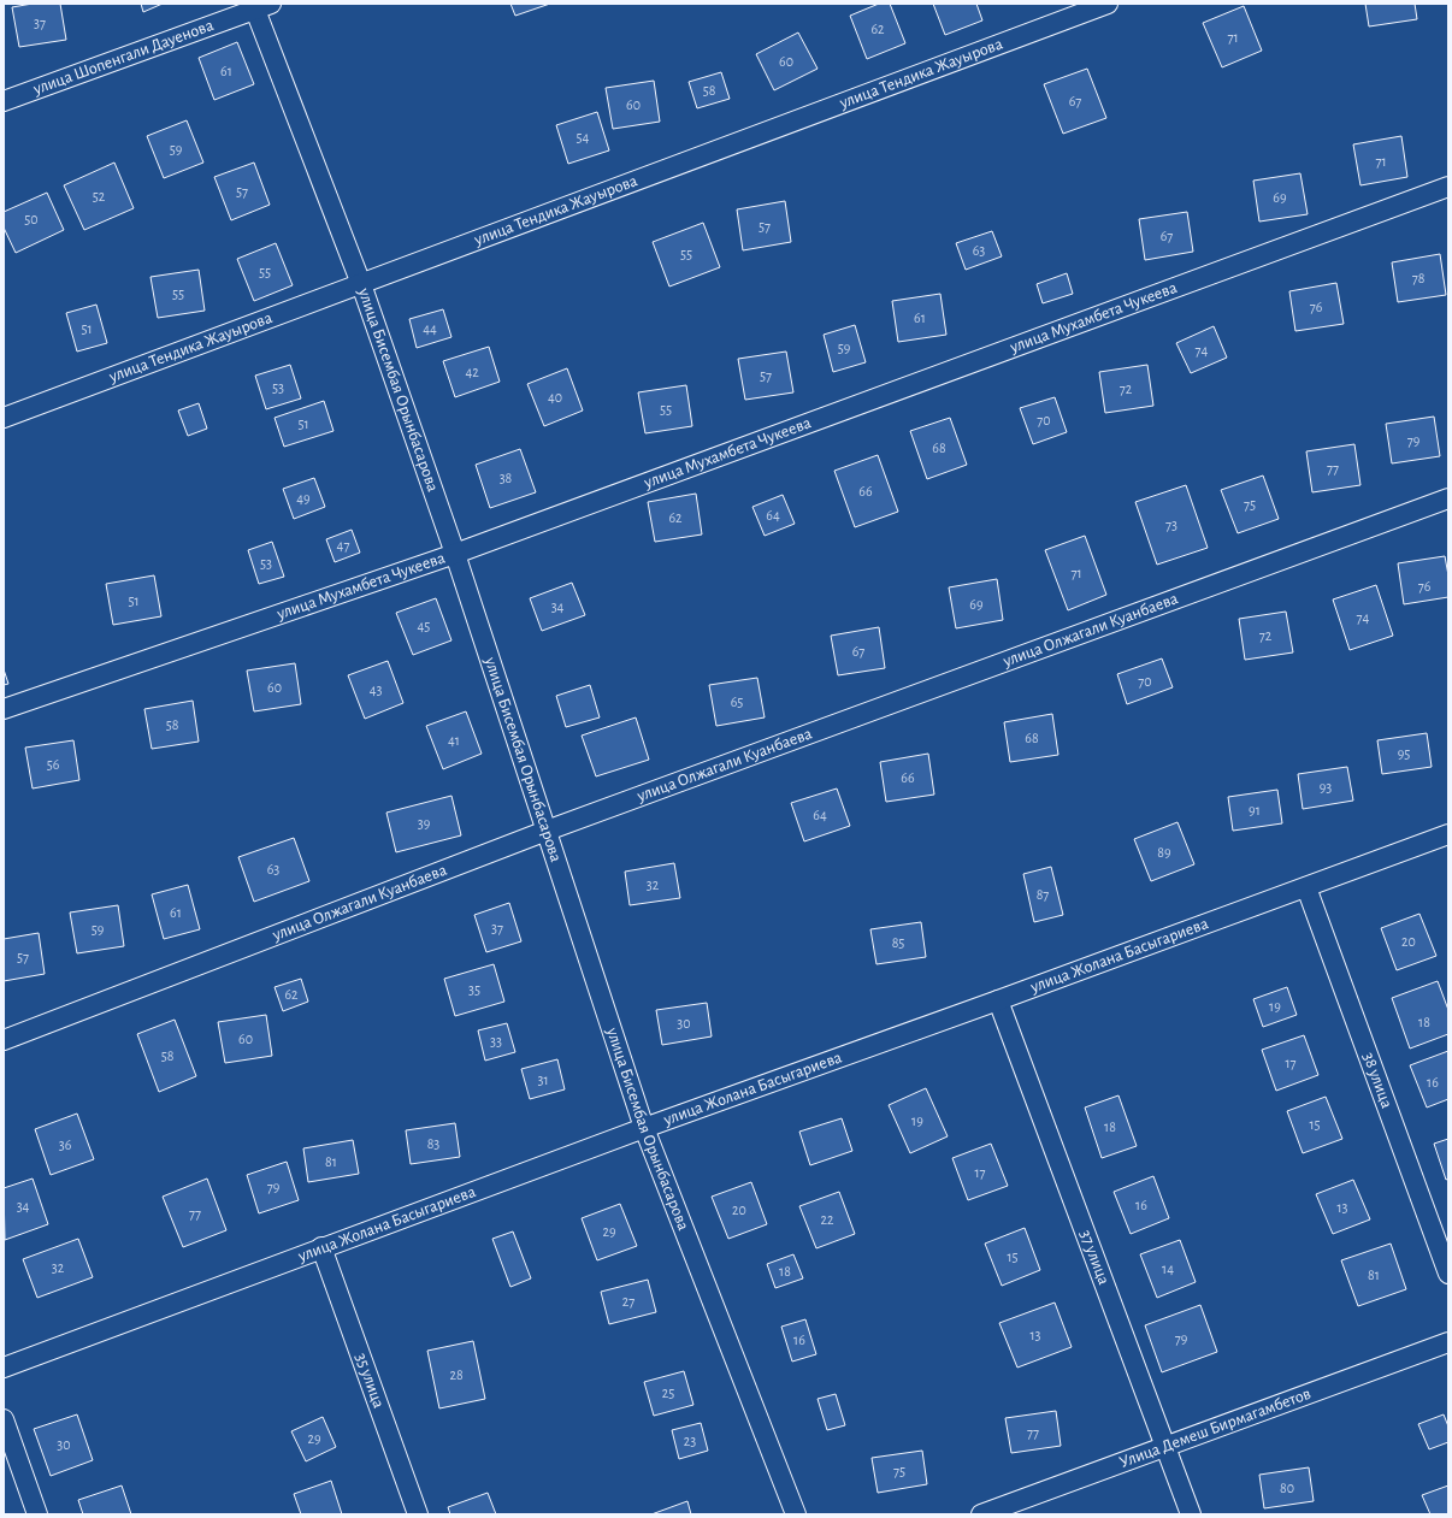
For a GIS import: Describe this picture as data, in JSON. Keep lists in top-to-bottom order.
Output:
{
  "streets": {
    "street": [
      "улица Шопенгали Дауенова",
      "улица Тендика Жауырова",
      "улица Мухамбета Чукеева",
      "улица Бисембая Орынбасарова",
      "улица Олжагали Куанбаева",
      "улица Жолана Басыгариева",
      "38 улица",
      "37 улица",
      "35 улица",
      "Улица Демеш Бирмагамбетов"
    ]
  },
  "crossings": [
    ["улица Шопенгали Дауенова", "улица Бисембая Орынбасарова"],
    ["улица Тендика Жауырова", "улица Бисембая Орынбасарова"],
    ["улица Мухамбета Чукеева", "улица Бисембая Орынбасарова"],
    ["улица Бисембая Орынбасарова", "улица Олжагали Куанбаева"],
    ["улица Бисембая Орынбасарова", "улица Жолана Басыгариева"],
    ["улица Жолана Басыгариева", "38 улица"],
    ["улица Жолана Басыгариева", "37 улица"],
    ["улица Жолана Басыгариева", "35 улица"],
    ["37 улица", "Улица Демеш Бирмагамбетов"]
  ],
  "house_numbers": [
    "37",
    "62",
    "71",
    "60",
    "61",
    "58",
    "67",
    "60",
    "54",
    "59",
    "71",
    "57",
    "52",
    "69",
    "50",
    "57",
    "67",
    "63",
    "55",
    "55",
    "78",
    "55",
    "76",
    "61",
    "51",
    "44",
    "59",
    "74",
    "42",
    "57",
    "53",
    "72",
    "40",
    "55",
    "70",
    "51",
    "79",
    "68",
    "77",
    "38",
    "66",
    "49",
    "75",
    "64",
    "62",
    "73",
    "47",
    "53",
    "71",
    "76",
    "51",
    "69",
    "34",
    "74",
    "45",
    "72",
    "67",
    "70",
    "60",
    "43",
    "65",
    "58",
    "68",
    "41",
    "95",
    "56",
    "66",
    "93",
    "91",
    "64",
    "39",
    "89",
    "63",
    "32",
    "87",
    "61",
    "37",
    "59",
    "20",
    "85",
    "57",
    "35",
    "62",
    "19",
    "18",
    "30",
    "60",
    "33",
    "58",
    "17",
    "31",
    "16",
    "19",
    "15",
    "18",
    "83",
    "36",
    "81",
    "17",
    "79",
    "16",
    "34",
    "13",
    "20",
    "77",
    "22",
    "29",
    "15",
    "32",
    "14",
    "18",
    "81",
    "27",
    "13",
    "79",
    "16",
    "28",
    "25",
    "77",
    "29",
    "23",
    "30",
    "75",
    "80"
  ]
}
